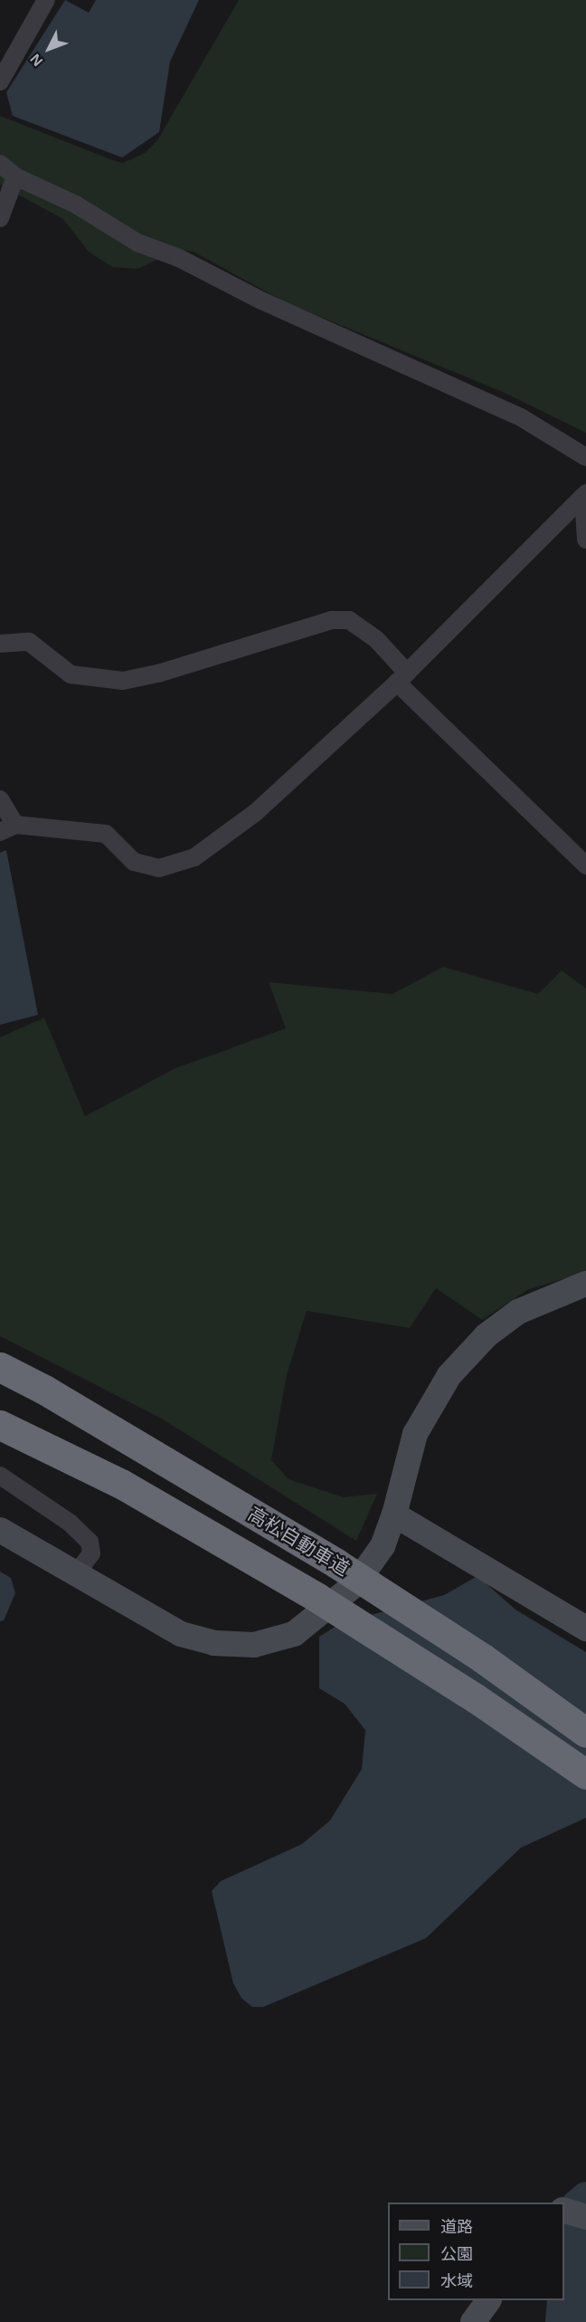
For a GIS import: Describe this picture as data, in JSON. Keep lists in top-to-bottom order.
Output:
{
  "streets": {
    "highway": ["高松自動車道"]
  },
  "legend": ["道路", "公園", "水域"],
  "north": "bottom left"
}
